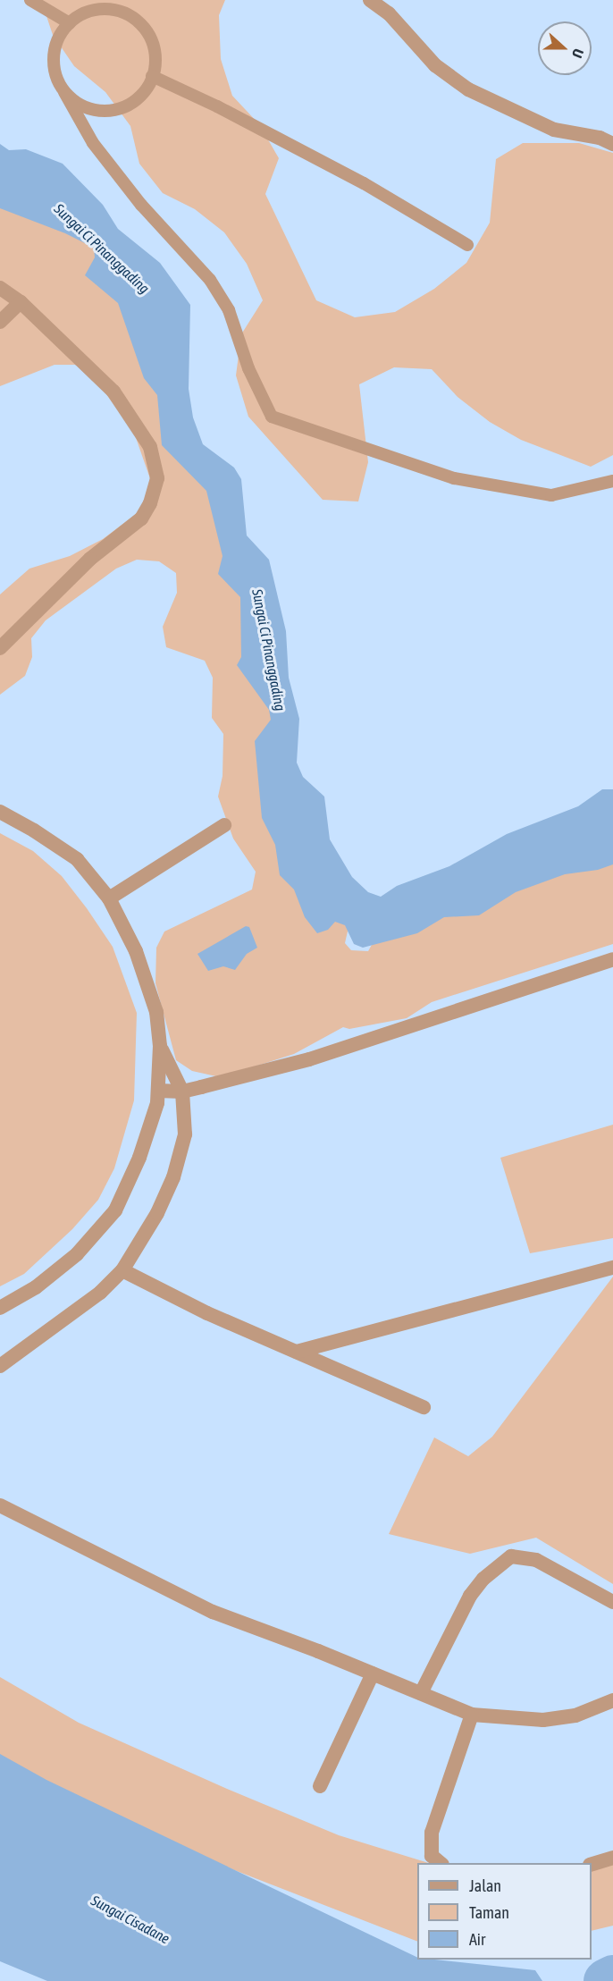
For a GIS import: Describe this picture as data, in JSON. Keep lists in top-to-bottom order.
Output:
{
  "water": ["Sungai Ci Pinanggading", "Sungai Cisadane"],
  "legend": ["Jalan", "Taman", "Air"],
  "north": "right"
}
